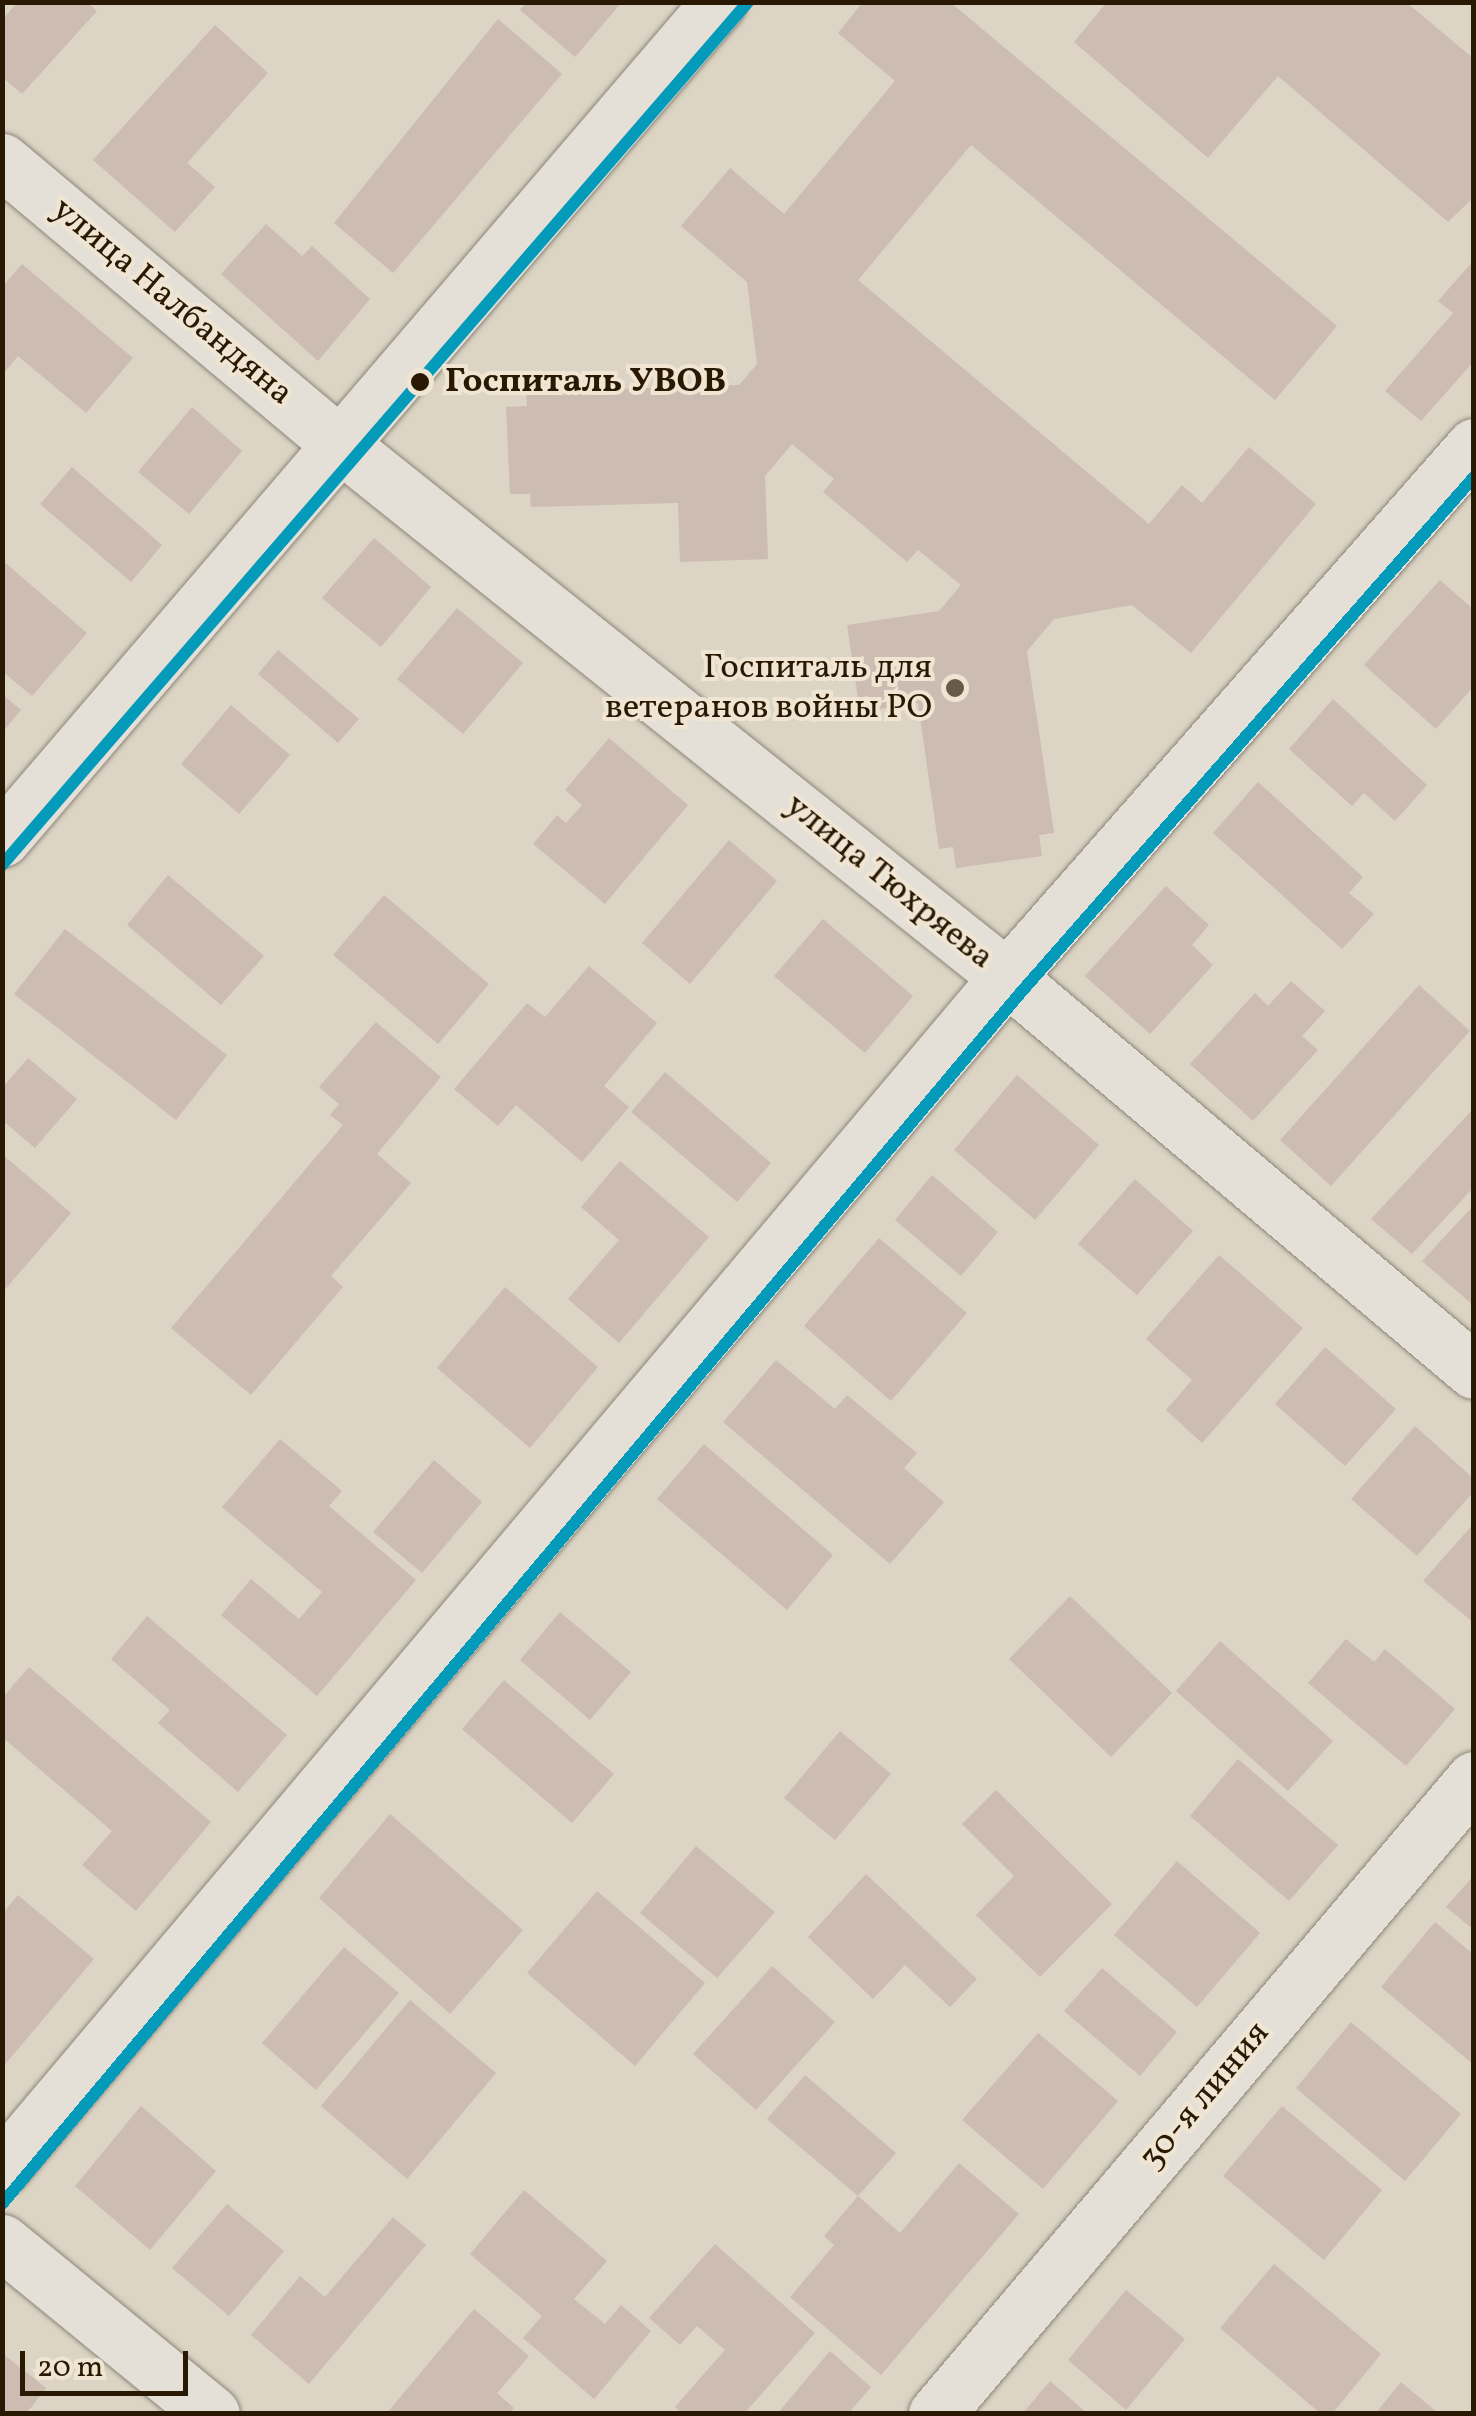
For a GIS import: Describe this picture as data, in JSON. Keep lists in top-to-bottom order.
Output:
{
  "streets": {
    "street": ["улица Налбандяна", "улица Тюхряева", "30-я линия"]
  },
  "crossings": [
    ["улица Налбандяна", "улица Тюхряева"]
  ],
  "places": ["Госпиталь УВОВ", "Госпиталь для ветеранов войны РО"],
  "scale_bar": "20 m"
}
